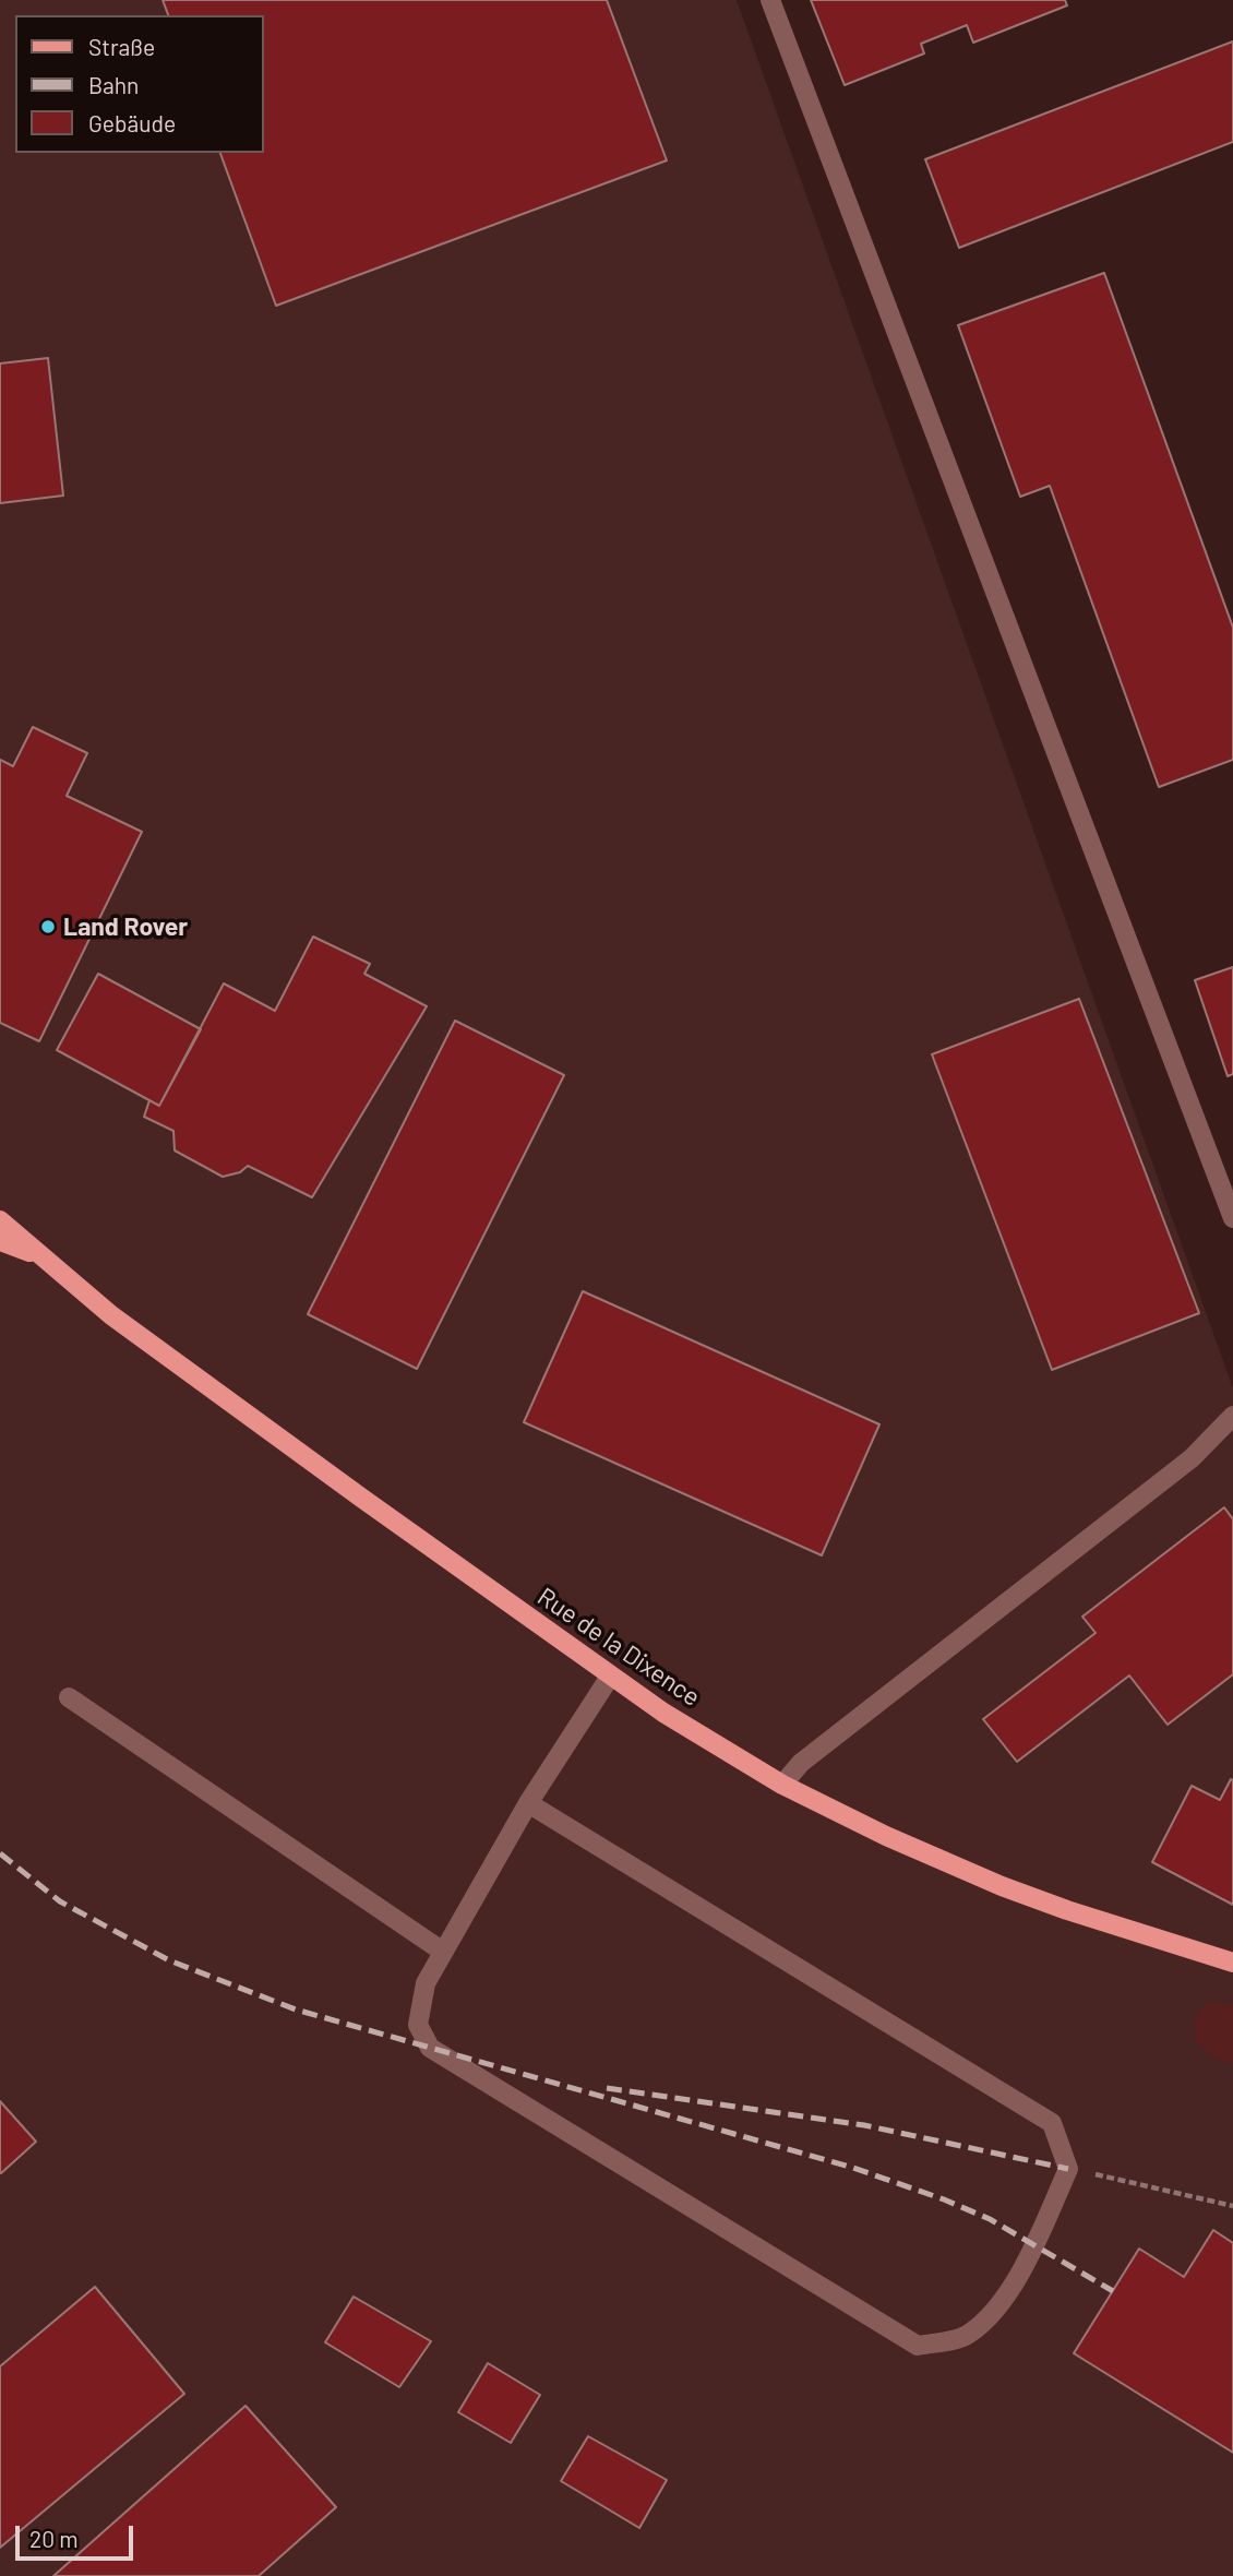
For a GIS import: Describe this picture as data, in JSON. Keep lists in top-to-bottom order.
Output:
{
  "streets": {
    "main road": ["Rue de la Dixence"]
  },
  "places": ["Land Rover"],
  "legend": ["Straße", "Bahn", "Gebäude"],
  "scale_bar": "20 m"
}
